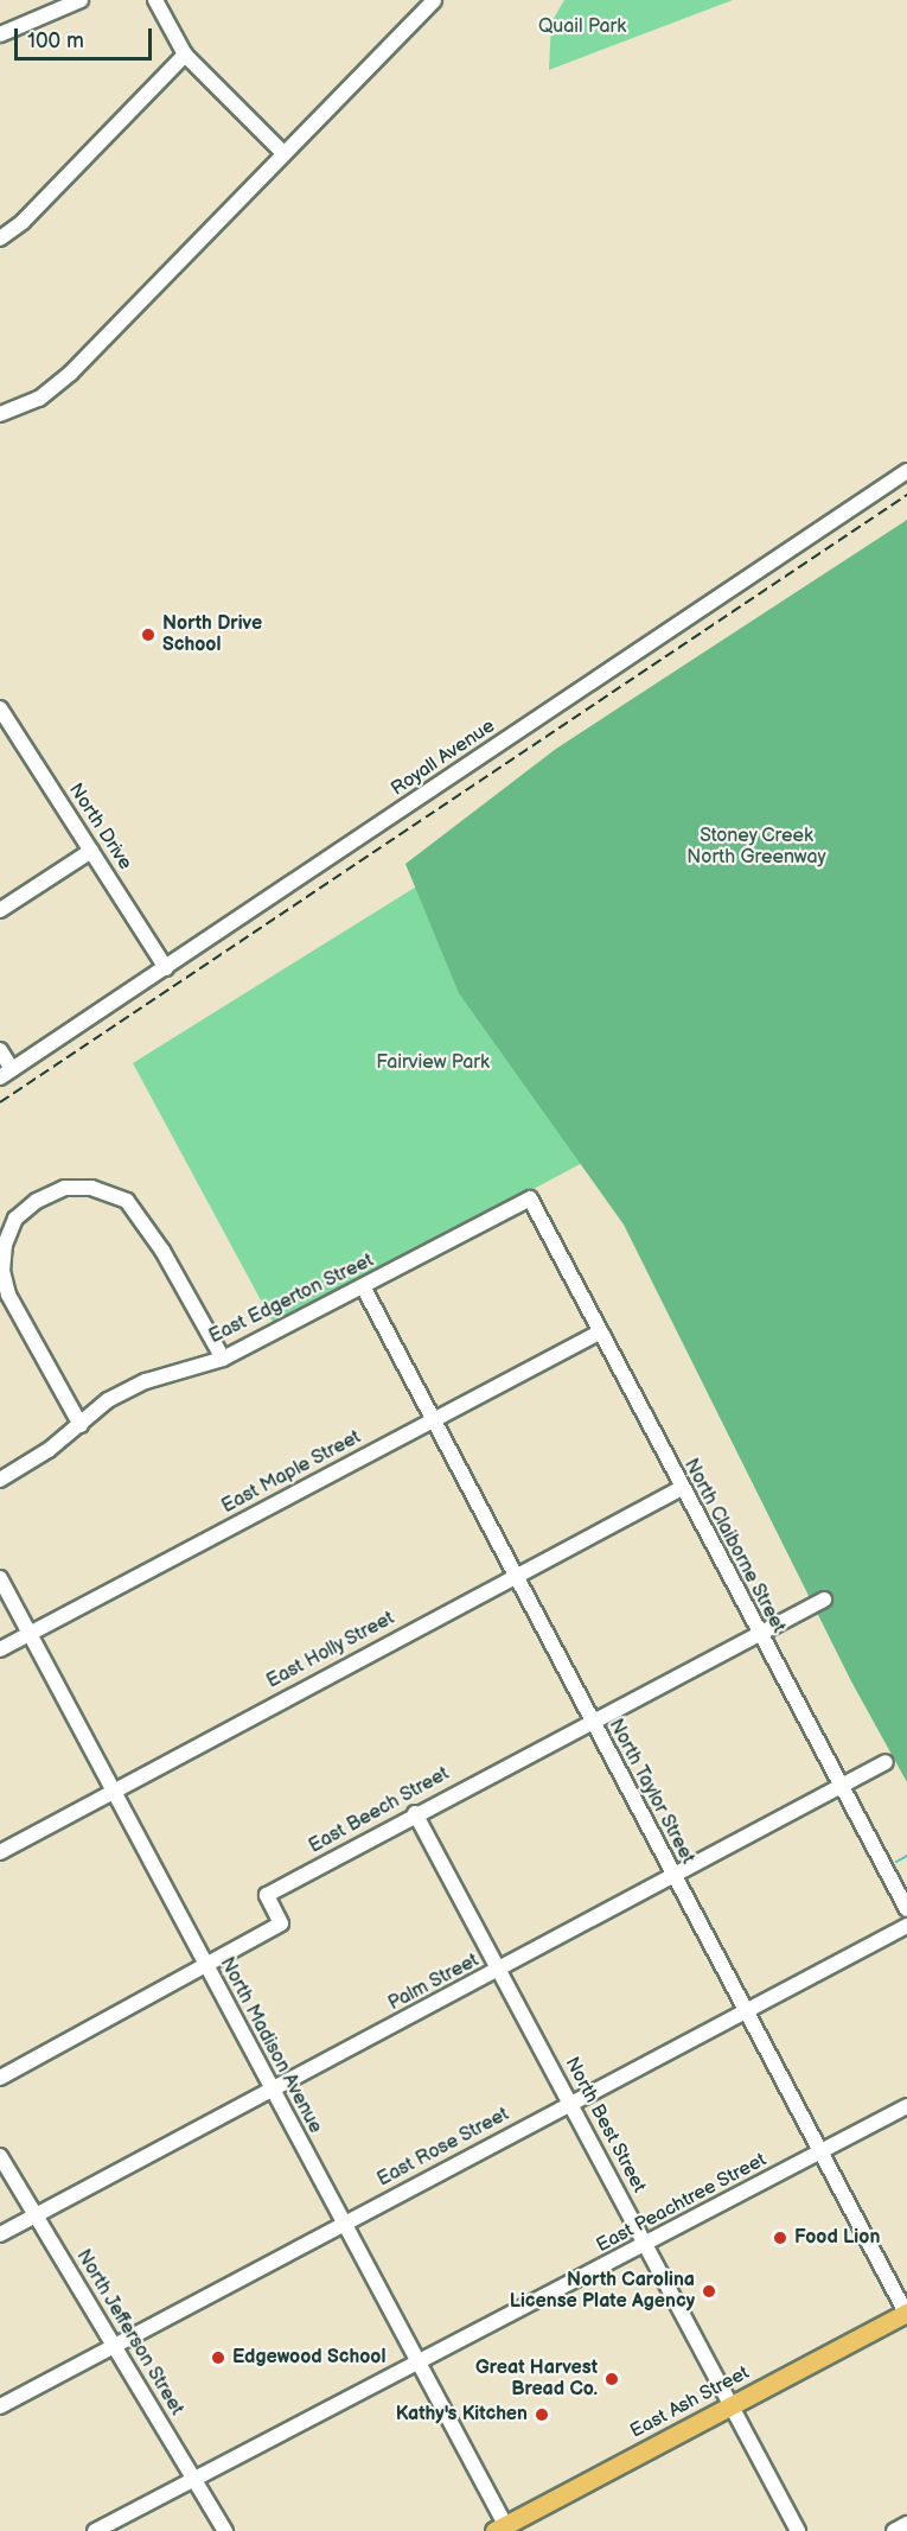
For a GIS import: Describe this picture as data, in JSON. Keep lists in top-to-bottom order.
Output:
{
  "streets": {
    "main road": ["East Ash Street"],
    "street": [
      "Royall Avenue",
      "North Drive",
      "East Edgerton Street",
      "East Maple Street",
      "North Claiborne Street",
      "East Holly Street",
      "North Taylor Street",
      "East Beech Street",
      "Palm Street",
      "North Madison Avenue",
      "North Best Street",
      "East Rose Street",
      "East Peachtree Street",
      "North Jefferson Street"
    ]
  },
  "crossings": [
    ["Royall Avenue", "North Drive"],
    ["East Edgerton Street", "North Claiborne Street"],
    ["East Edgerton Street", "North Taylor Street"],
    ["East Maple Street", "North Claiborne Street"],
    ["East Maple Street", "North Taylor Street"],
    ["East Maple Street", "North Madison Avenue"],
    ["North Claiborne Street", "East Holly Street"],
    ["North Claiborne Street", "East Beech Street"],
    ["North Claiborne Street", "Palm Street"],
    ["East Holly Street", "North Taylor Street"],
    ["East Holly Street", "North Madison Avenue"],
    ["North Taylor Street", "East Beech Street"],
    ["North Taylor Street", "Palm Street"],
    ["North Taylor Street", "East Rose Street"],
    ["North Taylor Street", "East Peachtree Street"],
    ["North Taylor Street", "East Ash Street"],
    ["East Beech Street", "North Madison Avenue"],
    ["East Beech Street", "North Best Street"],
    ["Palm Street", "North Madison Avenue"],
    ["Palm Street", "North Best Street"],
    ["Palm Street", "North Jefferson Street"],
    ["North Madison Avenue", "East Rose Street"],
    ["North Madison Avenue", "East Peachtree Street"],
    ["North Madison Avenue", "East Ash Street"],
    ["North Best Street", "East Rose Street"],
    ["North Best Street", "East Peachtree Street"],
    ["North Best Street", "East Ash Street"],
    ["East Rose Street", "North Jefferson Street"],
    ["East Peachtree Street", "North Jefferson Street"]
  ],
  "parks": ["Quail Park", "Stoney Creek North Greenway", "Fairview Park"],
  "places": [
    "North Drive School",
    "Food Lion",
    "North Carolina License Plate Agency",
    "Edgewood School",
    "Great Harvest Bread Co.",
    "Kathy's Kitchen"
  ],
  "scale_bar": "100 m"
}
